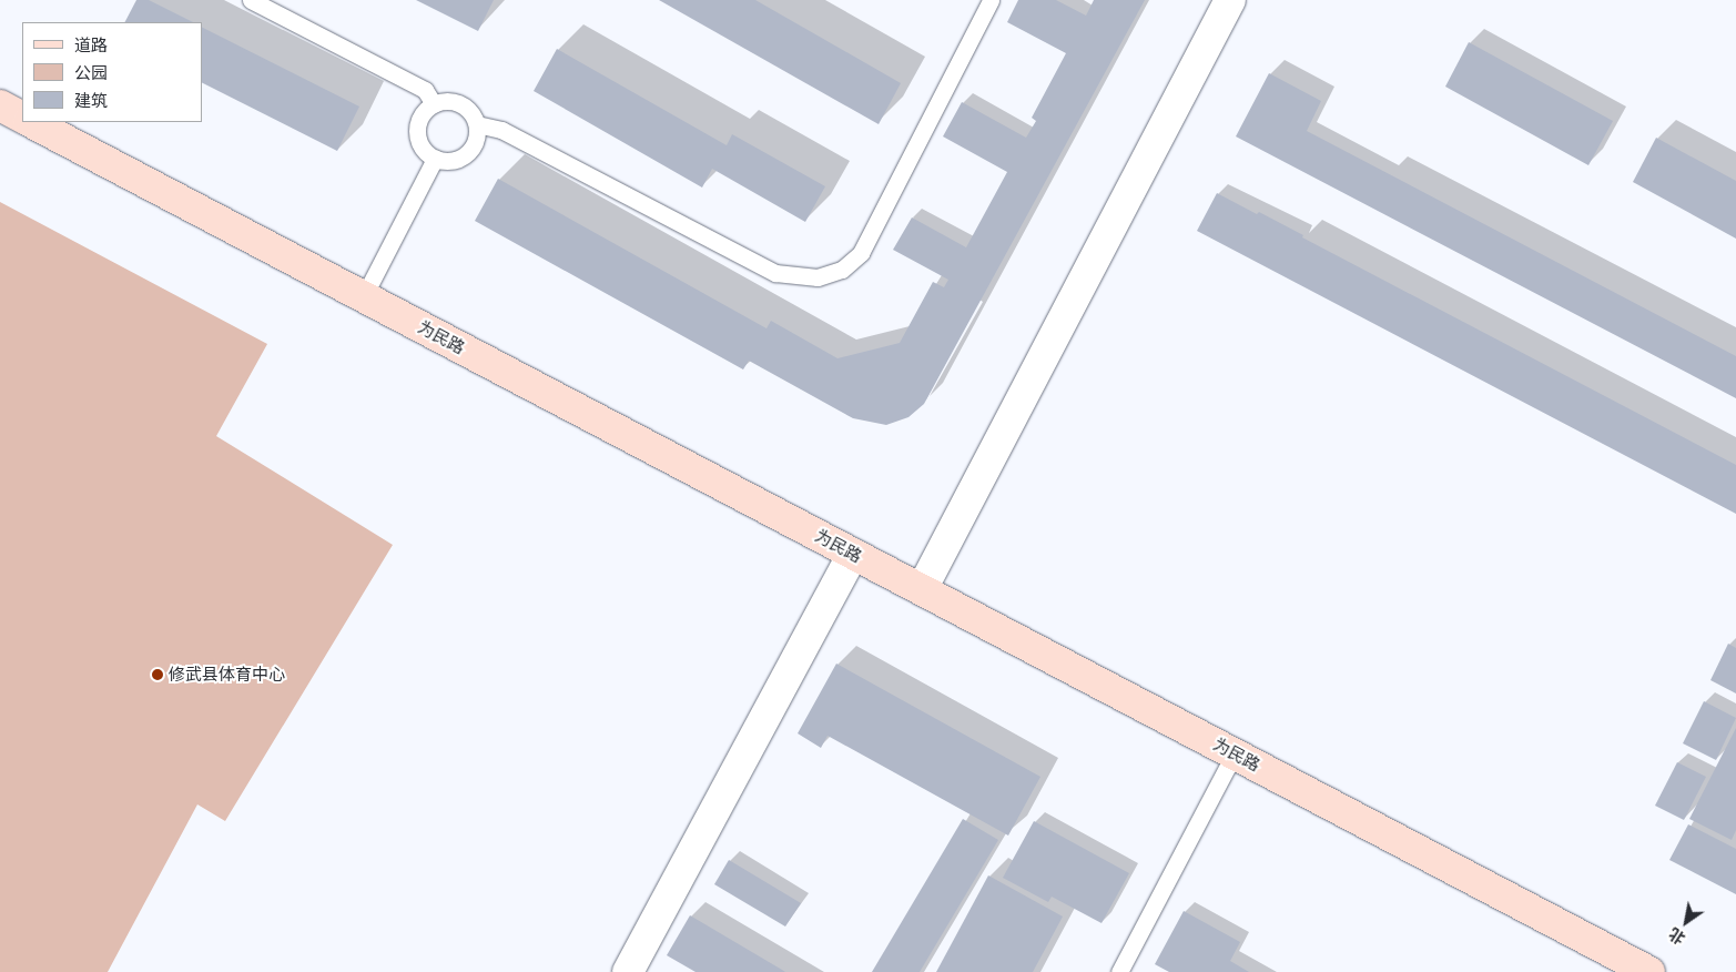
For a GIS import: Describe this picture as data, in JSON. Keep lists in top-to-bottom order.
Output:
{
  "streets": {
    "main road": ["为民路"]
  },
  "places": ["修武县体育中心"],
  "legend": ["道路", "公园", "建筑"],
  "north": "bottom left"
}
